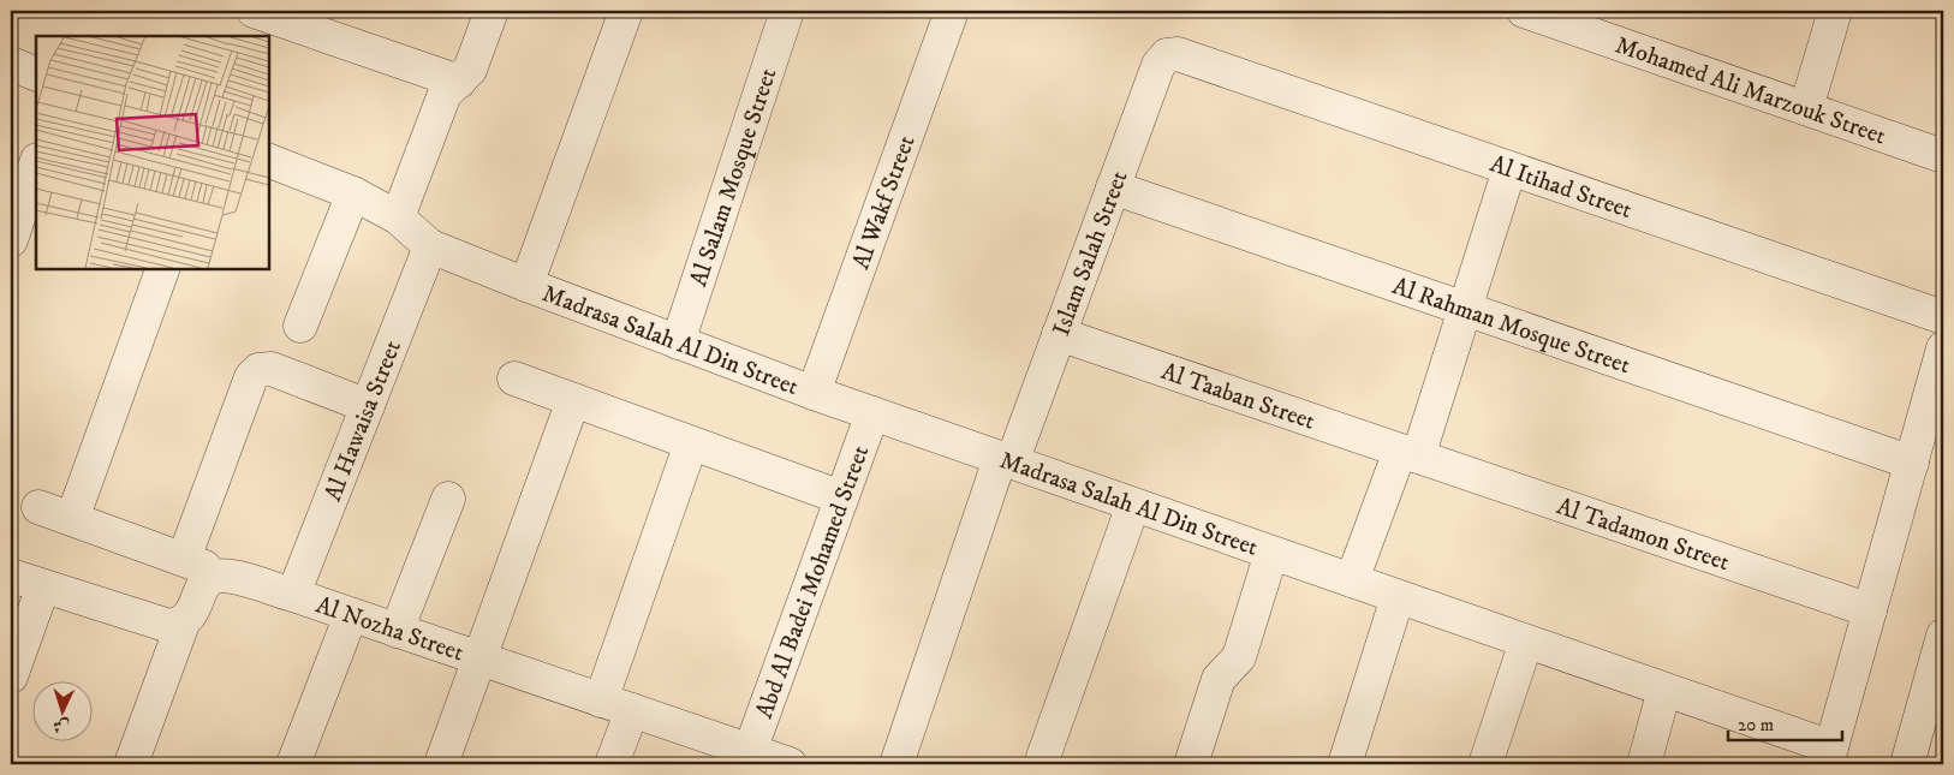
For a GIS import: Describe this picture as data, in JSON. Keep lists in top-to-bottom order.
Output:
{
  "streets": {
    "street": [
      "Mohamed Ali Marzouk Street",
      "Al Salam Mosque Street",
      "Al Itihad Street",
      "Al Wakf Street",
      "Islam Salah Street",
      "Al Rahman Mosque Street",
      "Madrasa Salah Al Din Street",
      "Al Taaban Street",
      "Al Hawaisa Street",
      "Al Tadamon Street",
      "Abd Al Badei Mohamed Street",
      "Al Nozha Street"
    ]
  },
  "crossings": [
    ["Al Salam Mosque Street", "Madrasa Salah Al Din Street"],
    ["Al Itihad Street", "Islam Salah Street"],
    ["Al Wakf Street", "Madrasa Salah Al Din Street"],
    ["Islam Salah Street", "Al Rahman Mosque Street"],
    ["Islam Salah Street", "Madrasa Salah Al Din Street"],
    ["Islam Salah Street", "Al Taaban Street"],
    ["Madrasa Salah Al Din Street", "Al Hawaisa Street"],
    ["Madrasa Salah Al Din Street", "Abd Al Badei Mohamed Street"],
    ["Al Taaban Street", "Al Tadamon Street"],
    ["Al Hawaisa Street", "Al Nozha Street"],
    ["Abd Al Badei Mohamed Street", "Al Nozha Street"]
  ],
  "scale_bar": "20 m",
  "north": "bottom"
}
